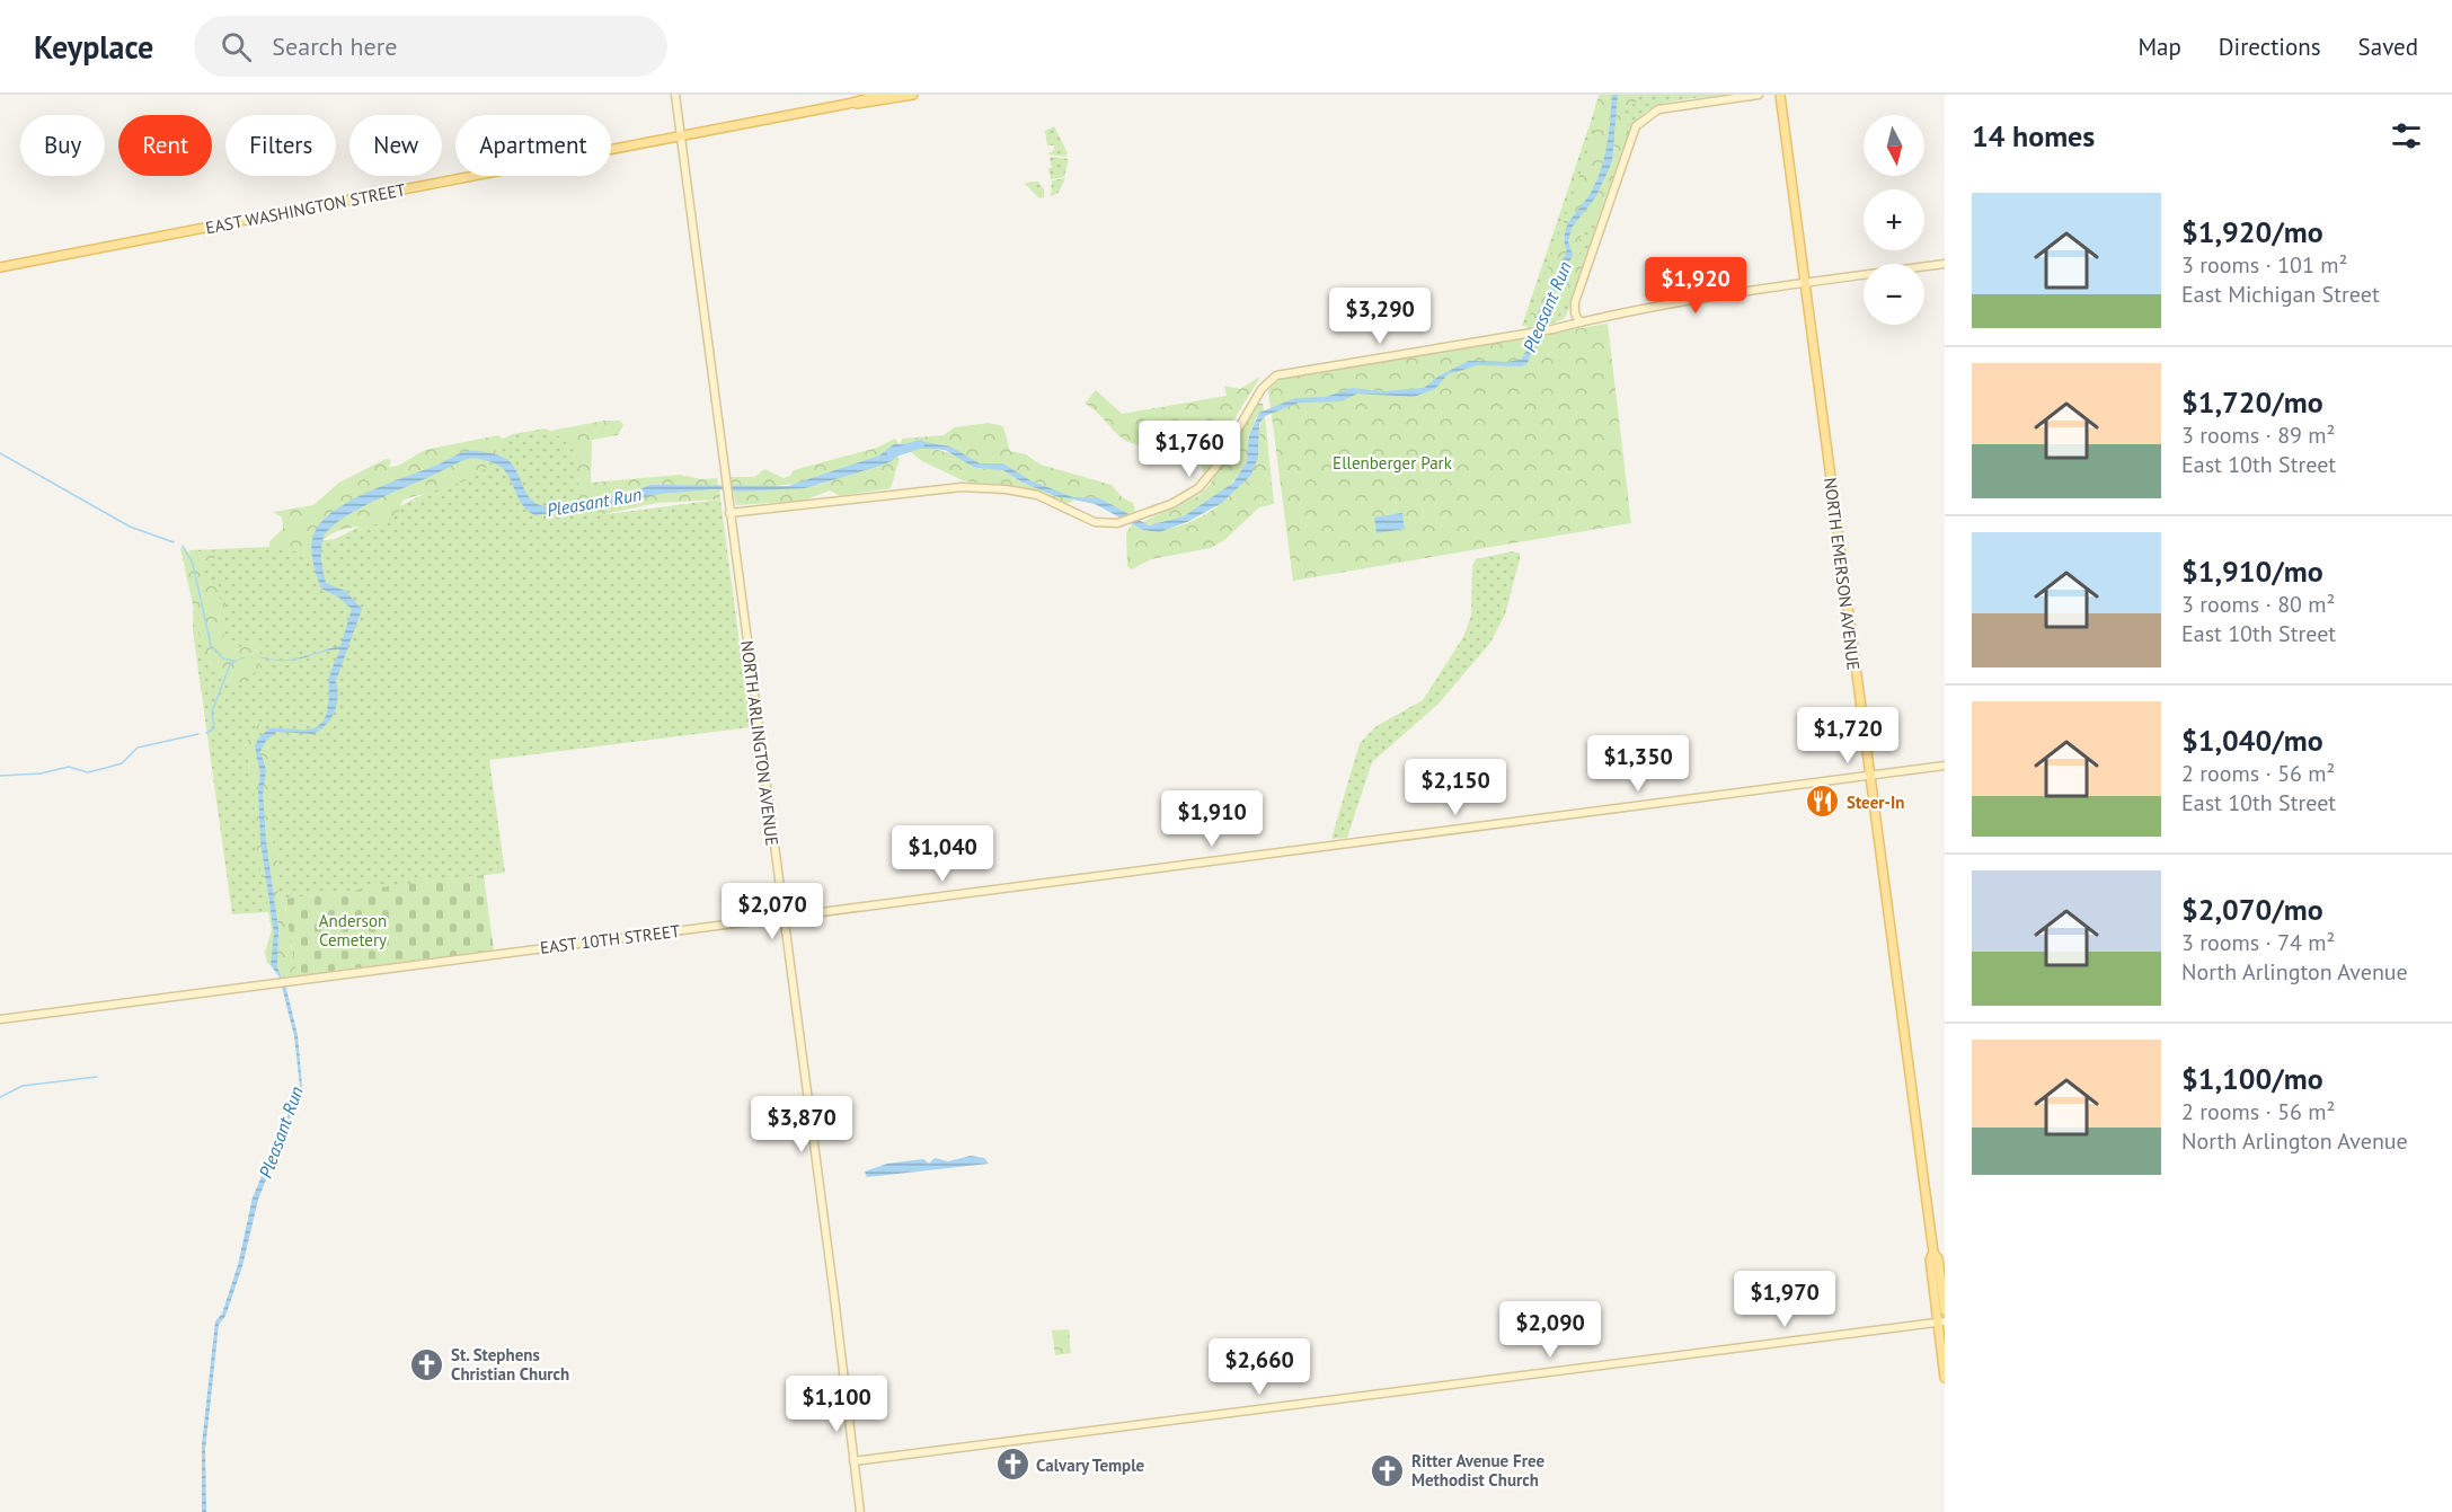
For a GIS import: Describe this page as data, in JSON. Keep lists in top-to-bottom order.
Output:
{
  "streets": {
    "main road": [
      "EAST WASHINGTON STREET",
      "NORTH EMERSON AVENUE",
      "NORTH ARLINGTON AVENUE",
      "EAST 10TH STREET"
    ]
  },
  "crossings": [
    ["EAST WASHINGTON STREET", "NORTH ARLINGTON AVENUE"],
    ["NORTH EMERSON AVENUE", "EAST 10TH STREET"],
    ["NORTH ARLINGTON AVENUE", "EAST 10TH STREET"]
  ],
  "water": ["Pleasant Run"],
  "parks": ["Ellenberger Park", "Anderson Cemetery"],
  "places": {
    "restaurant": ["Steer-In"],
    "church": ["St. Stephens Christian Church", "Calvary Temple", "Ritter Avenue Free Methodist Church"]
  },
  "north": "bottom",
  "page": {
    "header": "Keyplace",
    "search": "Search here",
    "nav": ["Map", "Directions", "Saved"],
    "heading": "14 homes",
    "map_buttons": ["+", "−"],
    "chip": [
      "Buy",
      "Rent",
      "Filters",
      "New",
      "Apartment"
    ],
    "list": [
      {
        "name": "$1,920/mo",
        "note": "3 rooms · 101 m² · East Michigan Street"
      },
      {
        "name": "$1,720/mo",
        "note": "3 rooms · 89 m² · East 10th Street"
      },
      {
        "name": "$1,910/mo",
        "note": "3 rooms · 80 m² · East 10th Street"
      },
      {
        "name": "$1,040/mo",
        "note": "2 rooms · 56 m² · East 10th Street"
      },
      {
        "name": "$2,070/mo",
        "note": "3 rooms · 74 m² · North Arlington Avenue"
      },
      {
        "name": "$1,100/mo",
        "note": "2 rooms · 56 m² · North Arlington Avenue"
      }
    ],
    "price": [
      "$1,920",
      "$3,290",
      "$1,760",
      "$1,720",
      "$1,350",
      "$2,150",
      "$1,910",
      "$1,040",
      "$2,070",
      "$3,870",
      "$1,970",
      "$2,090",
      "$2,660",
      "$1,100"
    ]
  }
}
